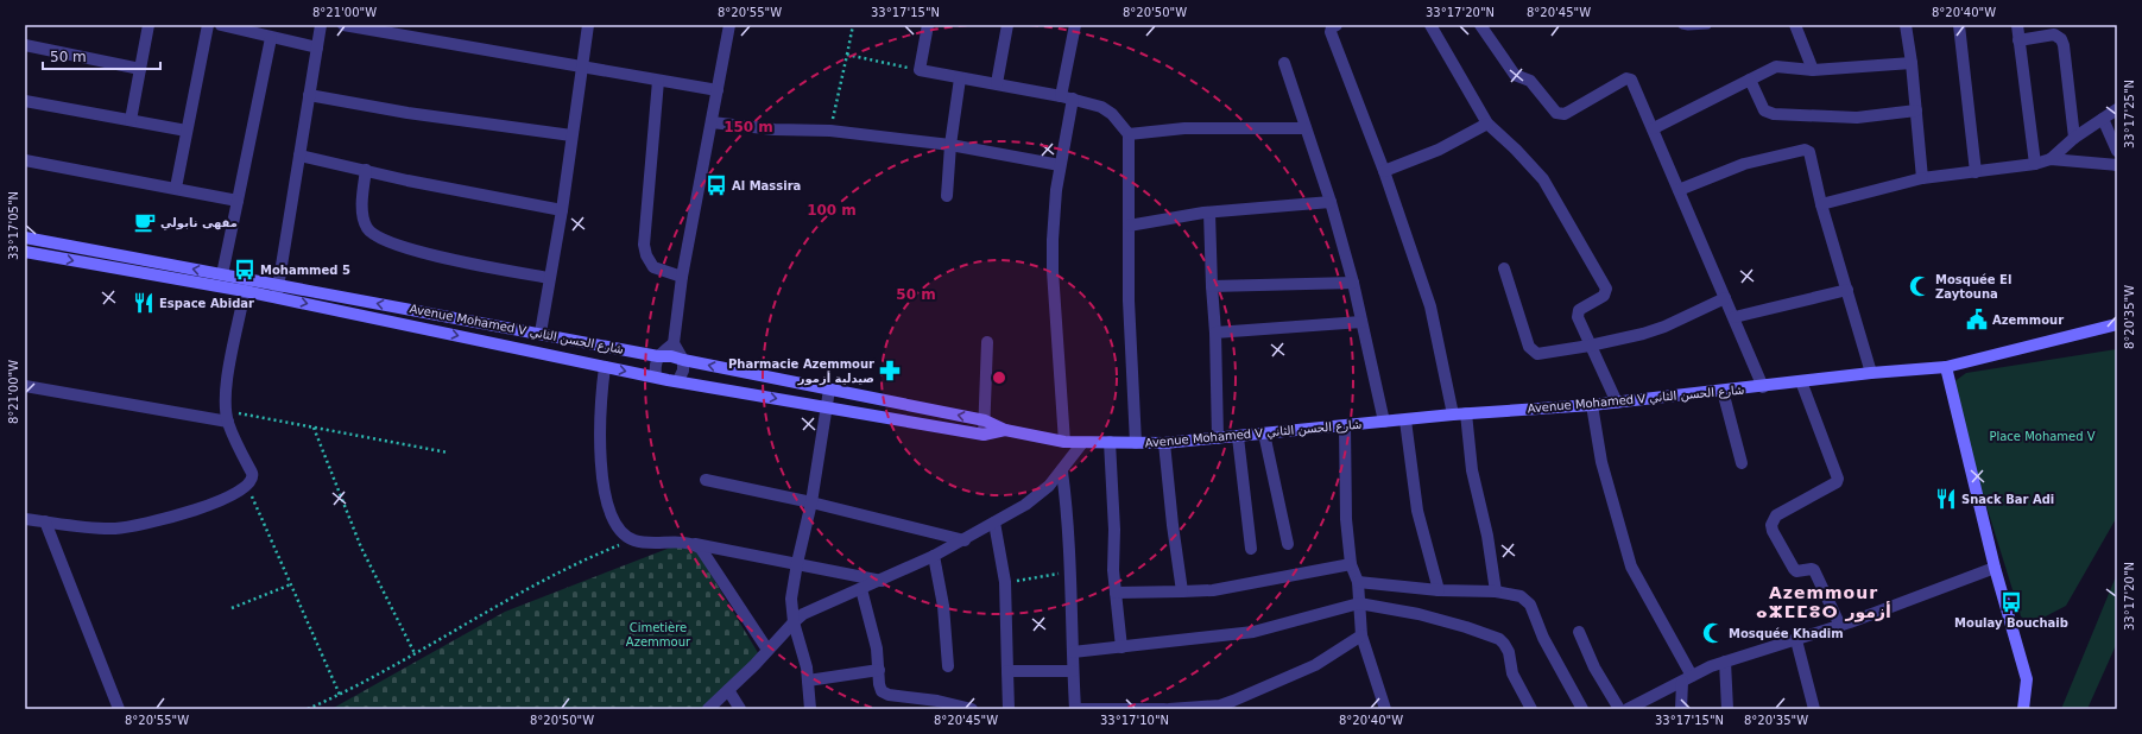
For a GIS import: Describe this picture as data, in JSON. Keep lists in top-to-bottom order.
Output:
{
  "streets": {
    "main road": ["Avenue Mohamed V شارع الحسن الثاني"]
  },
  "districts": ["Azemmour ⴰⵣⵎⵎⵓⵔ أزمور"],
  "parks": ["Place Mohamed V", "Cimetière Azemmour"],
  "places": {
    "bus stop": ["Al Massira", "Mohammed 5", "Moulay Bouchaib"],
    "cafe": ["مقهى نابولي"],
    "mosque": ["Mosquée El Zaytouna", "Mosquée Khadim"],
    "restaurant": ["Espace Abidar", "Snack Bar Adi"],
    "public building": ["Azemmour"],
    "pharmacy": ["Pharmacie Azemmour صيدلية أزمور"]
  },
  "scale_bar": "50 m",
  "coordinates": [
    "8°21'00\"W",
    "8°20'55\"W",
    "33°17'15\"N",
    "8°20'50\"W",
    "33°17'20\"N",
    "8°20'45\"W",
    "8°20'40\"W",
    "33°17'25\"N",
    "33°17'05\"N",
    "8°20'35\"W",
    "33°17'10\"N"
  ],
  "rings": ["150 m", "100 m", "50 m"]
}
